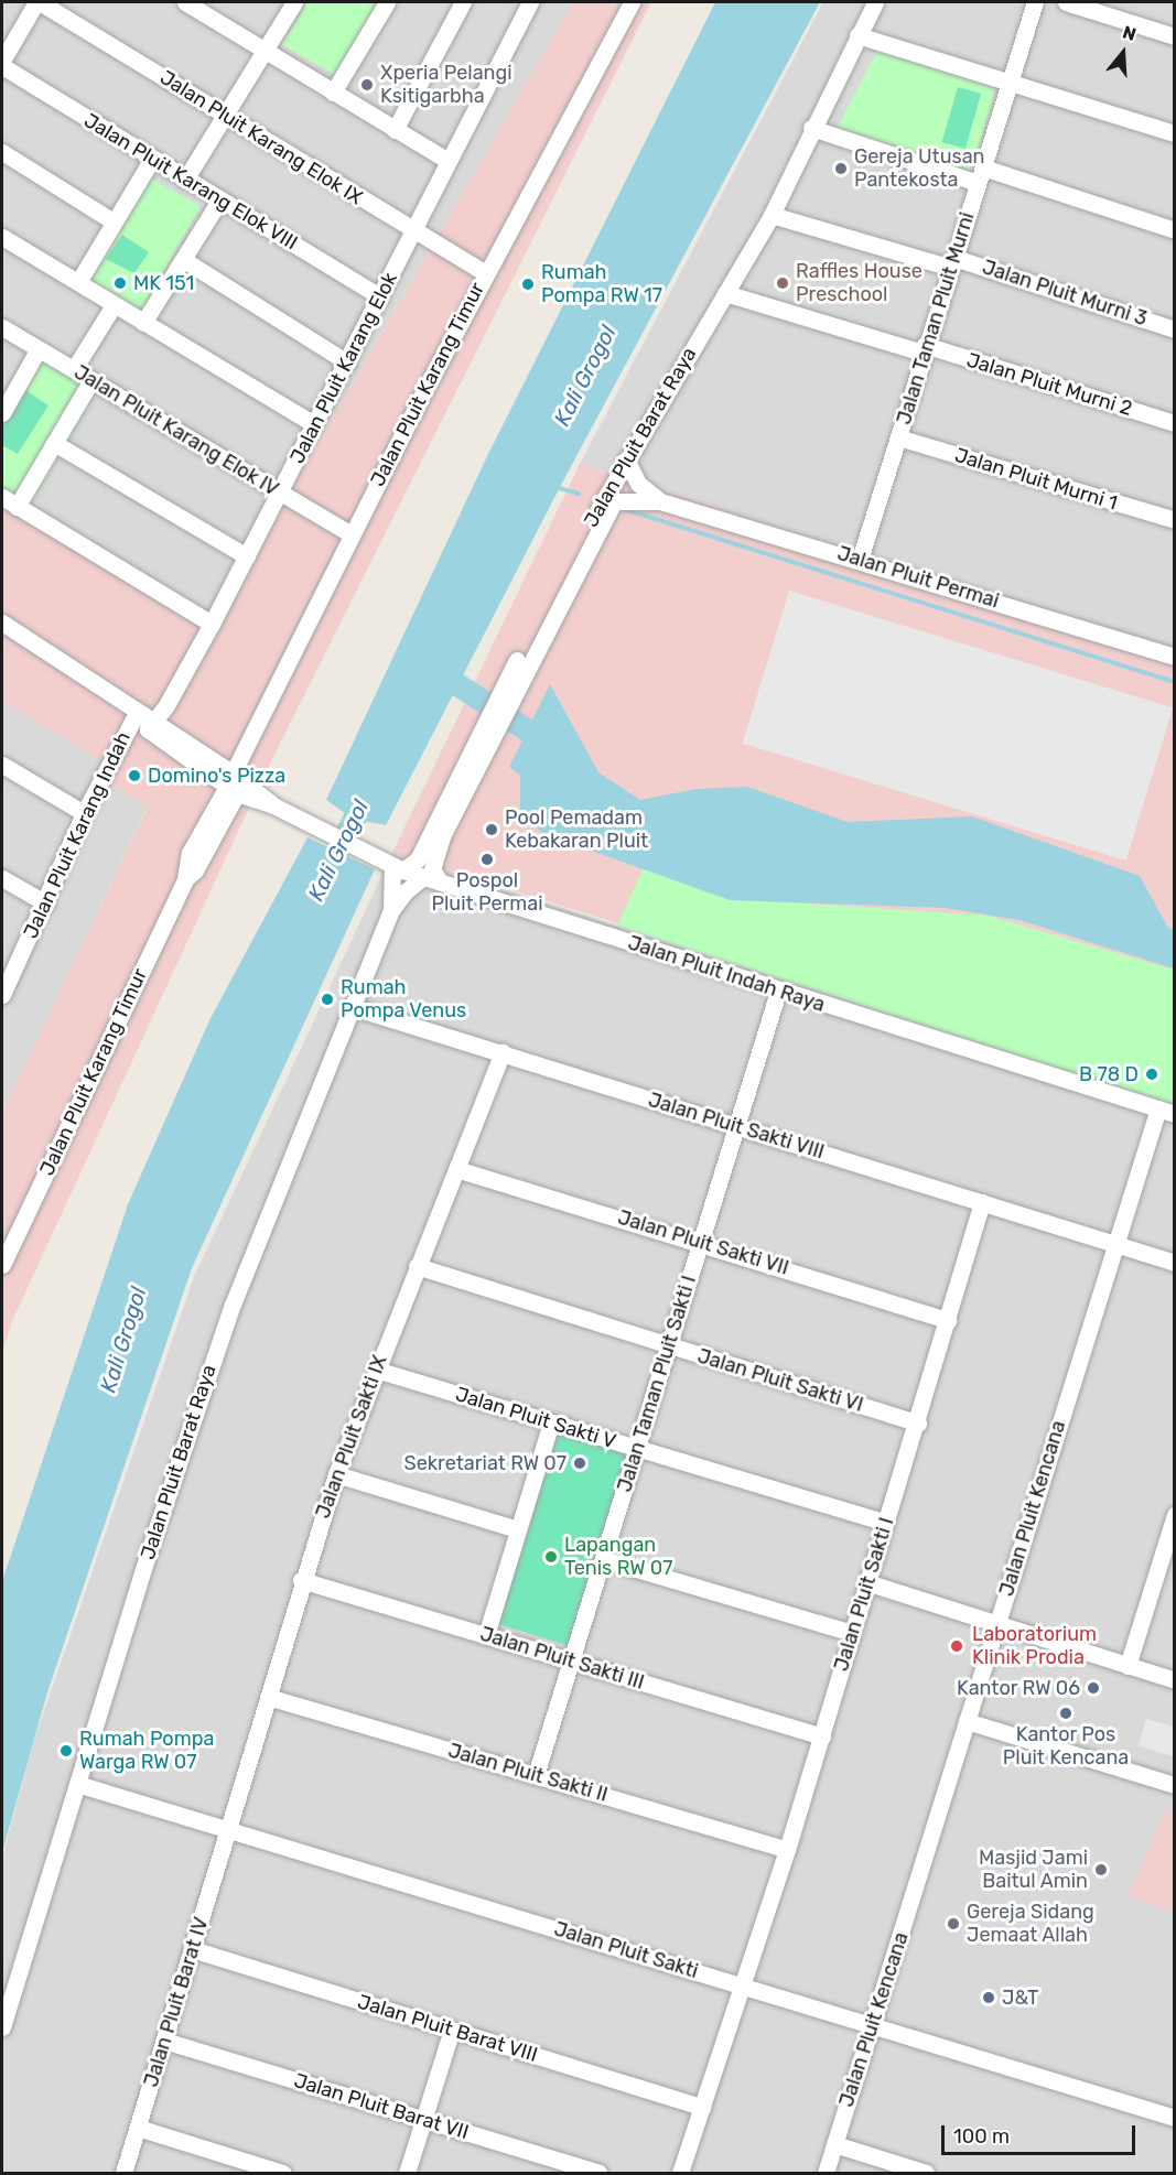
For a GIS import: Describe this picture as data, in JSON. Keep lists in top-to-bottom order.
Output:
{
  "streets": {
    "street": [
      "Jalan Pluit Karang Elok IX",
      "Jalan Pluit Karang Elok VIII",
      "Jalan Pluit Murni 3",
      "Jalan Taman Pluit Murni",
      "Jalan Pluit Karang Elok",
      "Jalan Pluit Karang Timur",
      "Jalan Pluit Murni 2",
      "Jalan Pluit Karang Elok IV",
      "Jalan Pluit Barat Raya",
      "Jalan Pluit Murni 1",
      "Jalan Pluit Permai",
      "Jalan Pluit Karang Indah",
      "Jalan Pluit Indah Raya",
      "Jalan Pluit Sakti VIII",
      "Jalan Pluit Sakti VII",
      "Jalan Pluit Sakti VI",
      "Jalan Taman Pluit Sakti I",
      "Jalan Pluit Sakti V",
      "Jalan Pluit Sakti IX",
      "Jalan Pluit Kencana",
      "Jalan Pluit Sakti I",
      "Jalan Pluit Sakti III",
      "Jalan Pluit Sakti II",
      "Jalan Pluit Sakti",
      "Jalan Pluit Barat IV",
      "Jalan Pluit Barat VIII",
      "Jalan Pluit Barat VII"
    ]
  },
  "crossings": [
    ["Jalan Pluit Karang Elok IX", "Jalan Pluit Karang Elok"],
    ["Jalan Pluit Karang Elok IX", "Jalan Pluit Karang Timur"],
    ["Jalan Pluit Karang Elok VIII", "Jalan Pluit Karang Elok"],
    ["Jalan Pluit Murni 3", "Jalan Taman Pluit Murni"],
    ["Jalan Pluit Murni 3", "Jalan Pluit Barat Raya"],
    ["Jalan Taman Pluit Murni", "Jalan Pluit Murni 2"],
    ["Jalan Taman Pluit Murni", "Jalan Pluit Murni 1"],
    ["Jalan Taman Pluit Murni", "Jalan Pluit Permai"],
    ["Jalan Pluit Karang Elok", "Jalan Pluit Karang Elok IV"],
    ["Jalan Pluit Karang Elok", "Jalan Pluit Karang Indah"],
    ["Jalan Pluit Karang Elok", "Jalan Pluit Indah Raya"],
    ["Jalan Pluit Karang Timur", "Jalan Pluit Karang Elok IV"],
    ["Jalan Pluit Karang Timur", "Jalan Pluit Indah Raya"],
    ["Jalan Pluit Murni 2", "Jalan Pluit Barat Raya"],
    ["Jalan Pluit Barat Raya", "Jalan Pluit Permai"],
    ["Jalan Pluit Barat Raya", "Jalan Pluit Indah Raya"],
    ["Jalan Pluit Barat Raya", "Jalan Pluit Sakti VIII"],
    ["Jalan Pluit Barat Raya", "Jalan Pluit Sakti"],
    ["Jalan Pluit Karang Indah", "Jalan Pluit Indah Raya"],
    ["Jalan Pluit Indah Raya", "Jalan Taman Pluit Sakti I"],
    ["Jalan Pluit Indah Raya", "Jalan Pluit Kencana"],
    ["Jalan Pluit Sakti VIII", "Jalan Taman Pluit Sakti I"],
    ["Jalan Pluit Sakti VIII", "Jalan Pluit Sakti IX"],
    ["Jalan Pluit Sakti VIII", "Jalan Pluit Kencana"],
    ["Jalan Pluit Sakti VIII", "Jalan Pluit Sakti I"],
    ["Jalan Pluit Sakti VII", "Jalan Taman Pluit Sakti I"],
    ["Jalan Pluit Sakti VII", "Jalan Pluit Sakti IX"],
    ["Jalan Pluit Sakti VII", "Jalan Pluit Sakti I"],
    ["Jalan Pluit Sakti VI", "Jalan Taman Pluit Sakti I"],
    ["Jalan Pluit Sakti VI", "Jalan Pluit Sakti IX"],
    ["Jalan Pluit Sakti VI", "Jalan Pluit Sakti I"],
    ["Jalan Taman Pluit Sakti I", "Jalan Pluit Sakti V"],
    ["Jalan Taman Pluit Sakti I", "Jalan Pluit Sakti III"],
    ["Jalan Taman Pluit Sakti I", "Jalan Pluit Sakti II"],
    ["Jalan Pluit Sakti V", "Jalan Pluit Sakti IX"],
    ["Jalan Pluit Sakti V", "Jalan Pluit Sakti I"],
    ["Jalan Pluit Sakti IX", "Jalan Pluit Sakti III"],
    ["Jalan Pluit Sakti IX", "Jalan Pluit Sakti II"],
    ["Jalan Pluit Sakti IX", "Jalan Pluit Sakti"],
    ["Jalan Pluit Sakti IX", "Jalan Pluit Barat IV"],
    ["Jalan Pluit Kencana", "Jalan Pluit Sakti"],
    ["Jalan Pluit Sakti I", "Jalan Pluit Sakti III"],
    ["Jalan Pluit Sakti I", "Jalan Pluit Sakti II"],
    ["Jalan Pluit Sakti I", "Jalan Pluit Sakti"],
    ["Jalan Pluit Sakti I", "Jalan Pluit Barat VIII"],
    ["Jalan Pluit Sakti", "Jalan Pluit Barat IV"],
    ["Jalan Pluit Barat IV", "Jalan Pluit Barat VIII"],
    ["Jalan Pluit Barat IV", "Jalan Pluit Barat VII"]
  ],
  "water": ["Kali Grogol"],
  "places": [
    "Xperia Pelangi Ksitigarbha",
    "Gereja Utusan Pantekosta",
    "MK 151",
    "Raffles House Preschool",
    "Rumah Pompa RW 17",
    "Domino's Pizza",
    "Pool Pemadam Kebakaran Pluit",
    "Pospol Pluit Permai",
    "Rumah Pompa Venus",
    "B 78 D",
    "Sekretariat RW 07",
    "Lapangan Tenis RW 07",
    "Laboratorium Klinik Prodia",
    "Kantor RW 06",
    "Kantor Pos Pluit Kencana",
    "Rumah Pompa Warga RW 07",
    "Masjid Jami Baitul Amin",
    "Gereja Sidang Jemaat Allah",
    "J&T"
  ],
  "scale_bar": "100 m",
  "north": "top"
}
